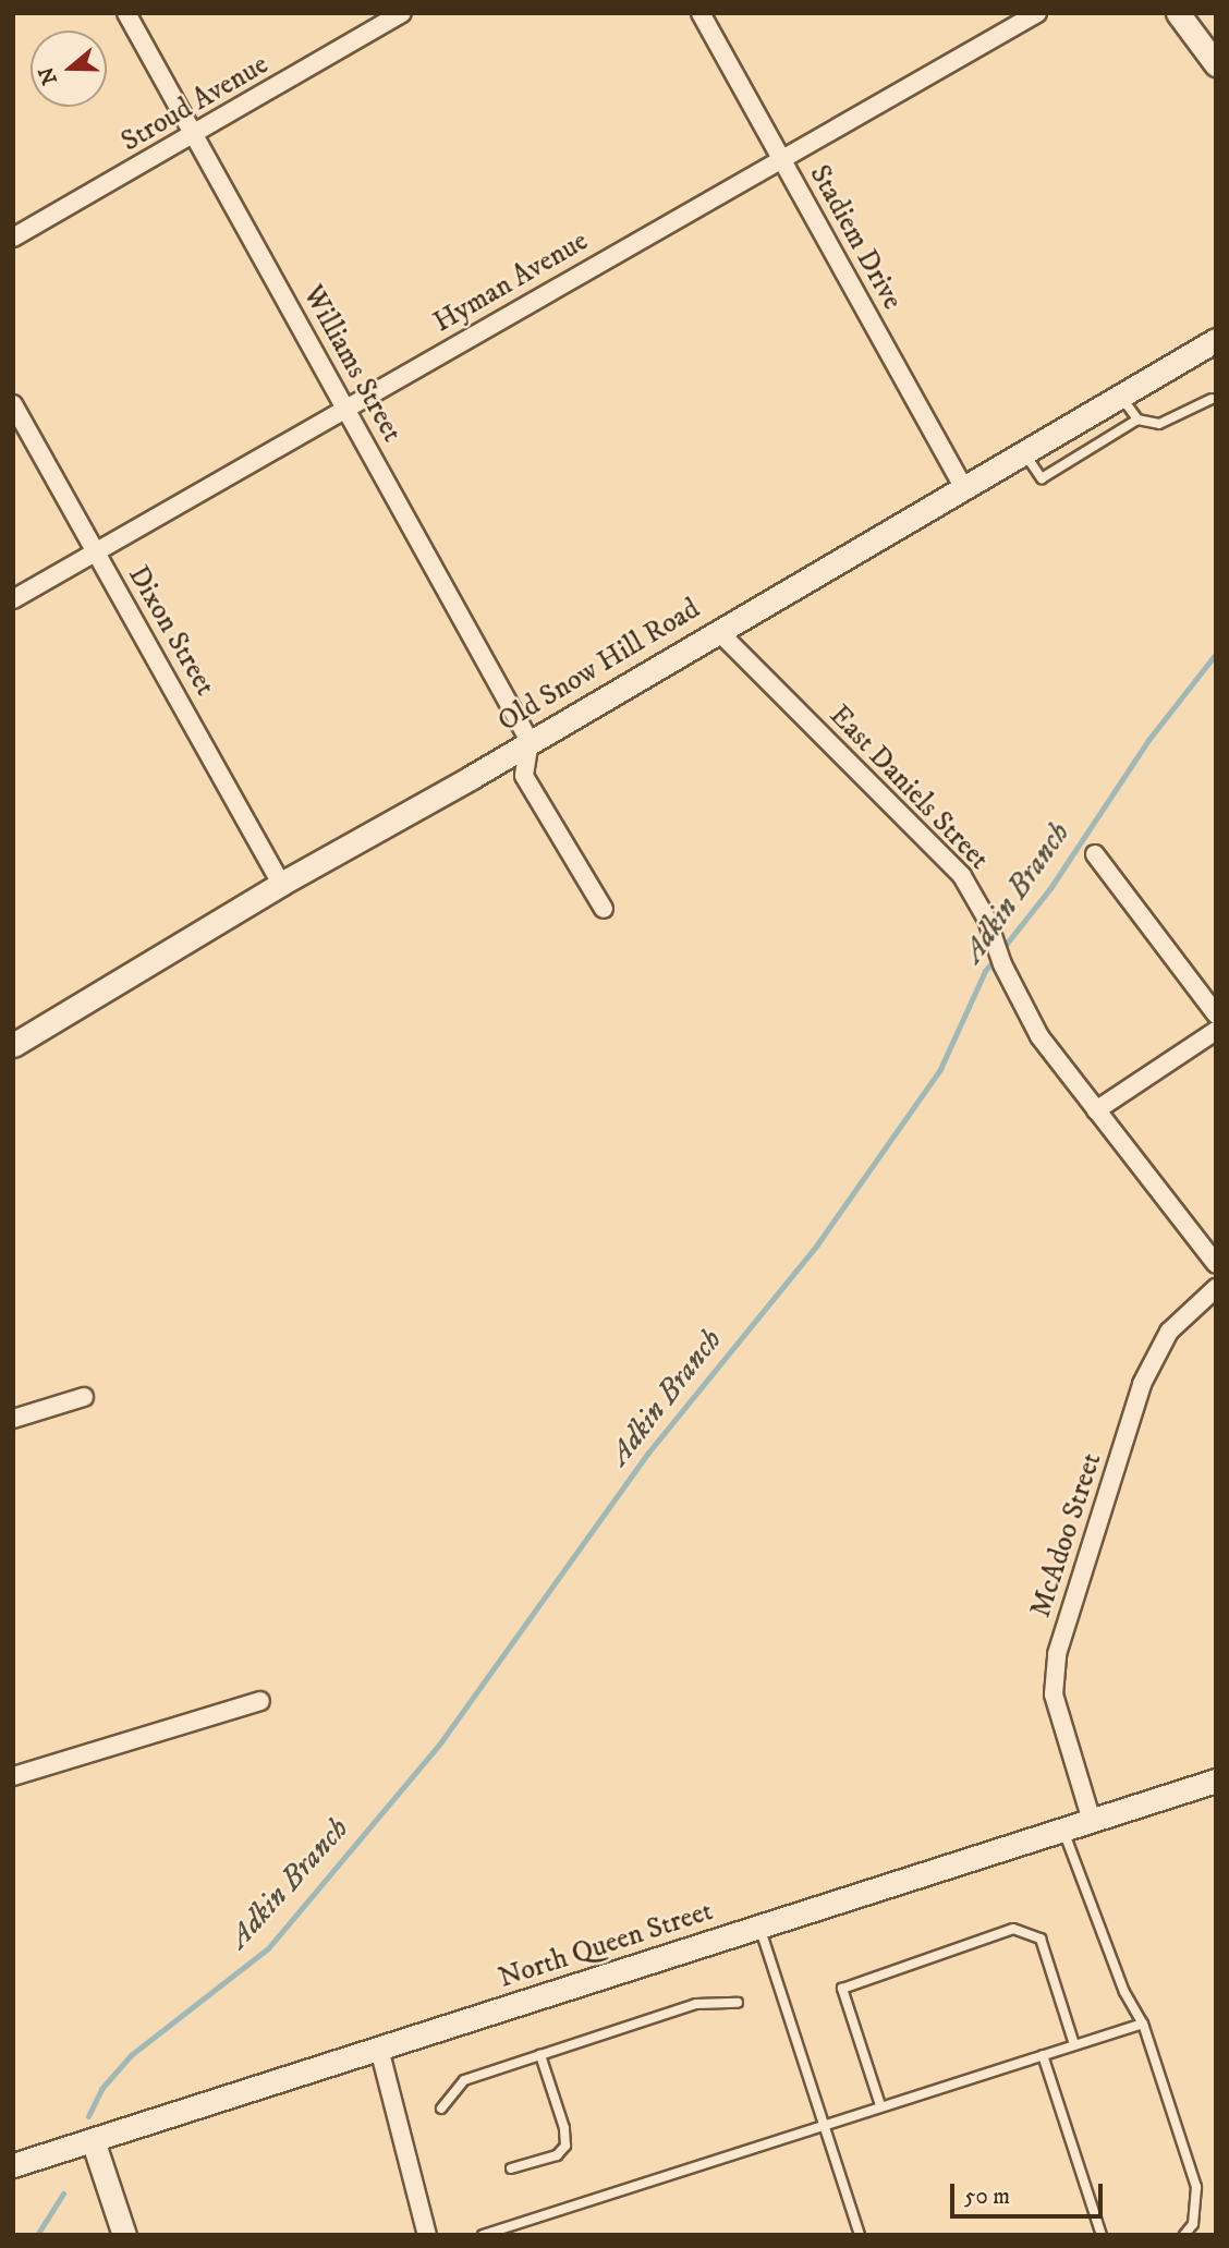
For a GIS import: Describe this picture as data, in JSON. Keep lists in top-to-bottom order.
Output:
{
  "streets": {
    "street": [
      "Stroud Avenue",
      "Stadiem Drive",
      "Hyman Avenue",
      "Williams Street",
      "Dixon Street",
      "Old Snow Hill Road",
      "East Daniels Street",
      "McAdoo Street",
      "North Queen Street"
    ]
  },
  "crossings": [
    ["Stroud Avenue", "Williams Street"],
    ["Stadiem Drive", "Hyman Avenue"],
    ["Stadiem Drive", "Old Snow Hill Road"],
    ["Hyman Avenue", "Williams Street"],
    ["Hyman Avenue", "Dixon Street"],
    ["Williams Street", "Old Snow Hill Road"],
    ["Dixon Street", "Old Snow Hill Road"],
    ["Old Snow Hill Road", "East Daniels Street"],
    ["McAdoo Street", "North Queen Street"]
  ],
  "water": ["Adkin Branch"],
  "scale_bar": "50 m",
  "north": "left"
}
